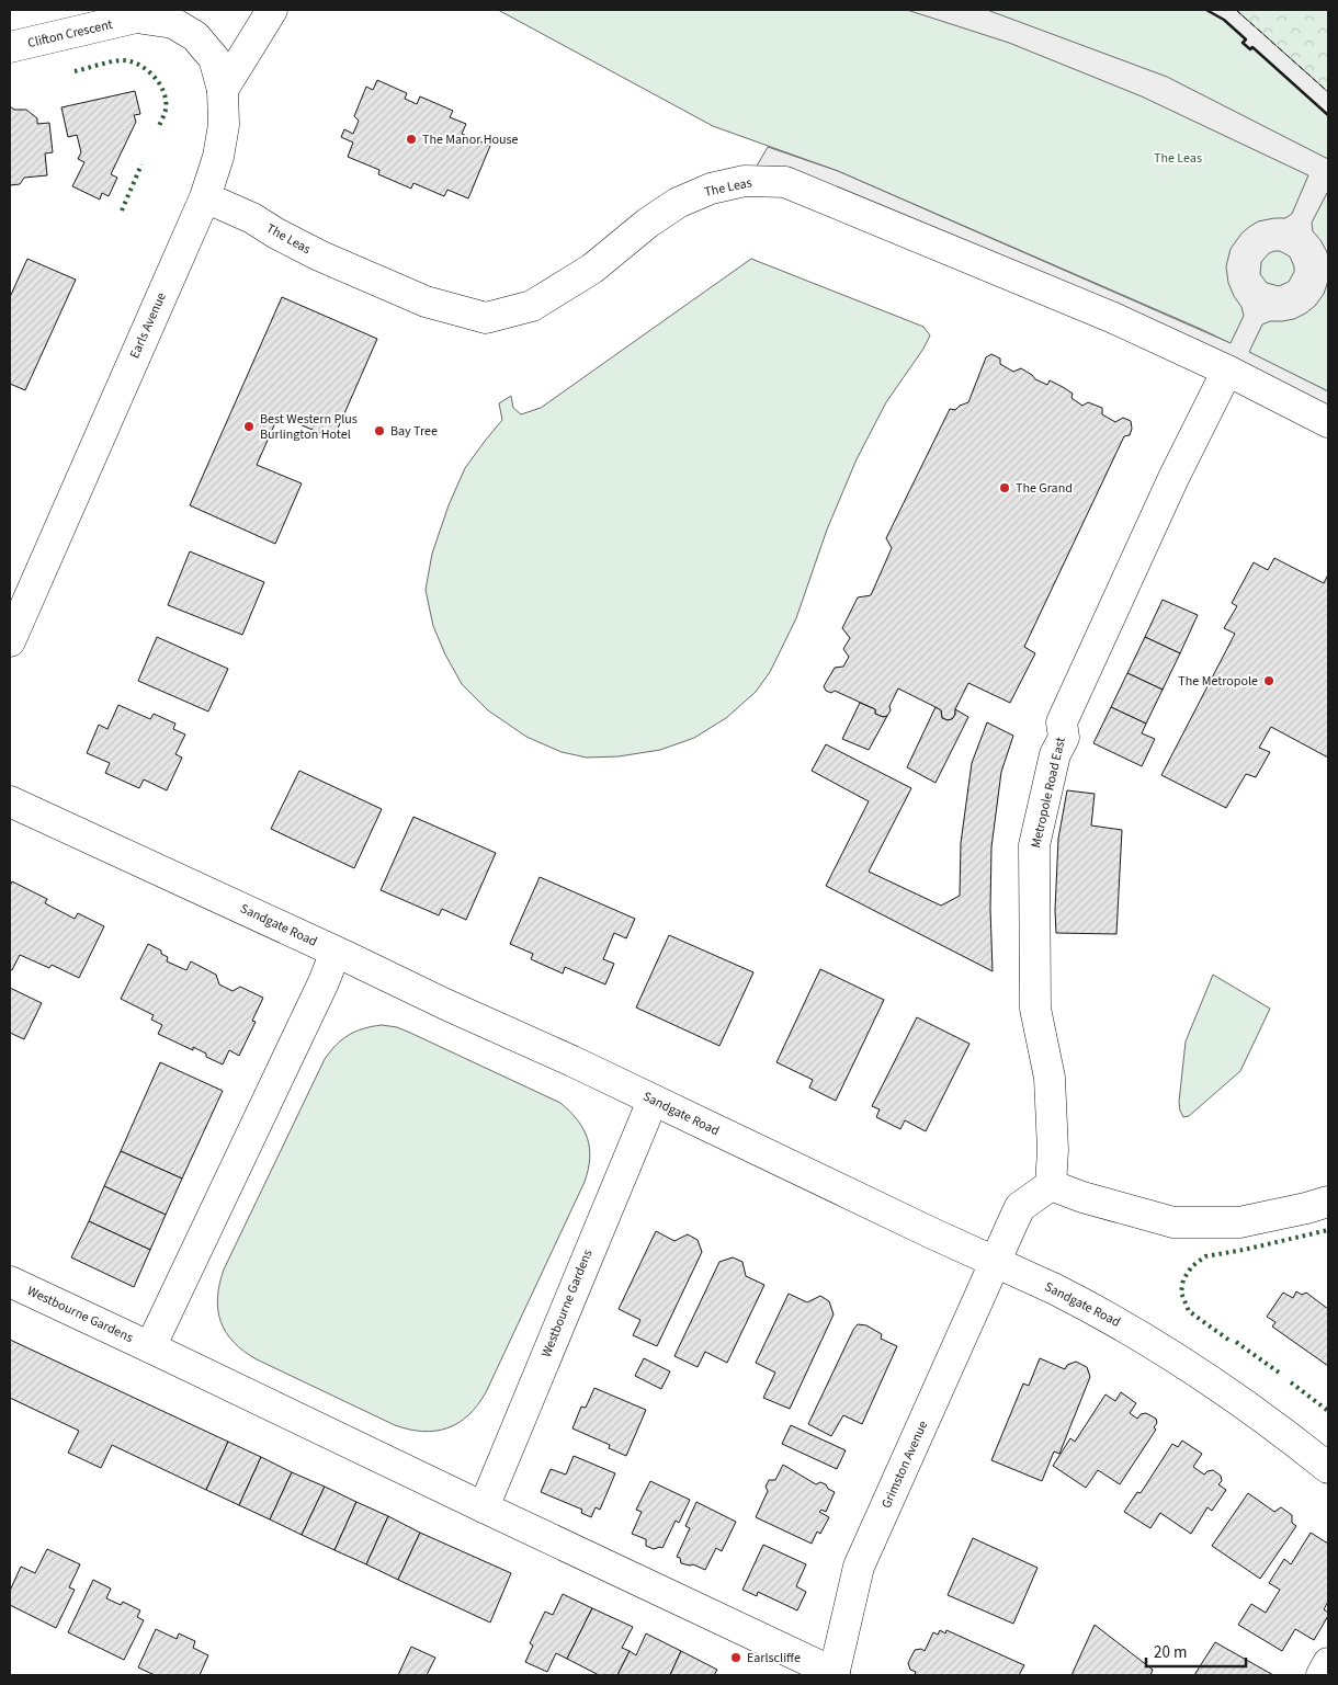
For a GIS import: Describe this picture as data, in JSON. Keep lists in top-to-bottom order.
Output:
{
  "streets": {
    "main road": [
      "Clifton Crescent",
      "The Leas",
      "Earls Avenue",
      "Metropole Road East",
      "Sandgate Road",
      "Westbourne Gardens",
      "Grimston Avenue"
    ]
  },
  "crossings": [
    ["Clifton Crescent", "Earls Avenue"],
    ["The Leas", "Earls Avenue"],
    ["The Leas", "Metropole Road East"],
    ["Sandgate Road", "Westbourne Gardens"],
    ["Sandgate Road", "Grimston Avenue"],
    ["Westbourne Gardens", "Grimston Avenue"]
  ],
  "parks": ["The Leas"],
  "places": [
    "The Manor House",
    "Best Western Plus Burlington Hotel",
    "Bay Tree",
    "The Grand",
    "The Metropole",
    "Earlscliffe"
  ],
  "scale_bar": "20 m"
}
